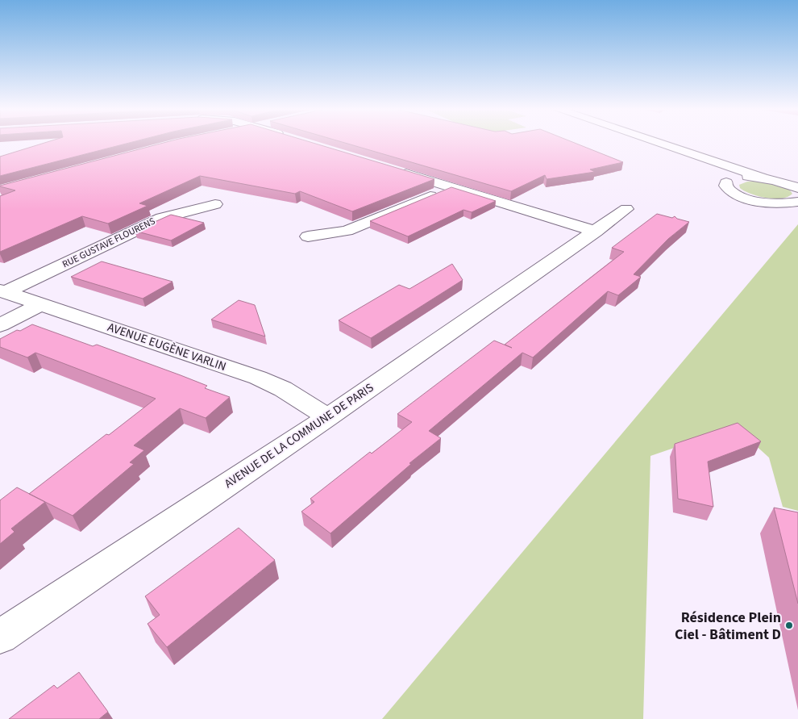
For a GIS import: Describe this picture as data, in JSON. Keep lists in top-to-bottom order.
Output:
{
  "streets": {
    "street": ["RUE GUSTAVE FLOURENS", "AVENUE EUGÈNE VARLIN", "AVENUE DE LA COMMUNE DE PARIS"]
  },
  "crossings": [
    ["RUE GUSTAVE FLOURENS", "AVENUE EUGÈNE VARLIN"],
    ["AVENUE EUGÈNE VARLIN", "AVENUE DE LA COMMUNE DE PARIS"]
  ],
  "places": ["Résidence Plein Ciel - Bâtiment D"]
}
